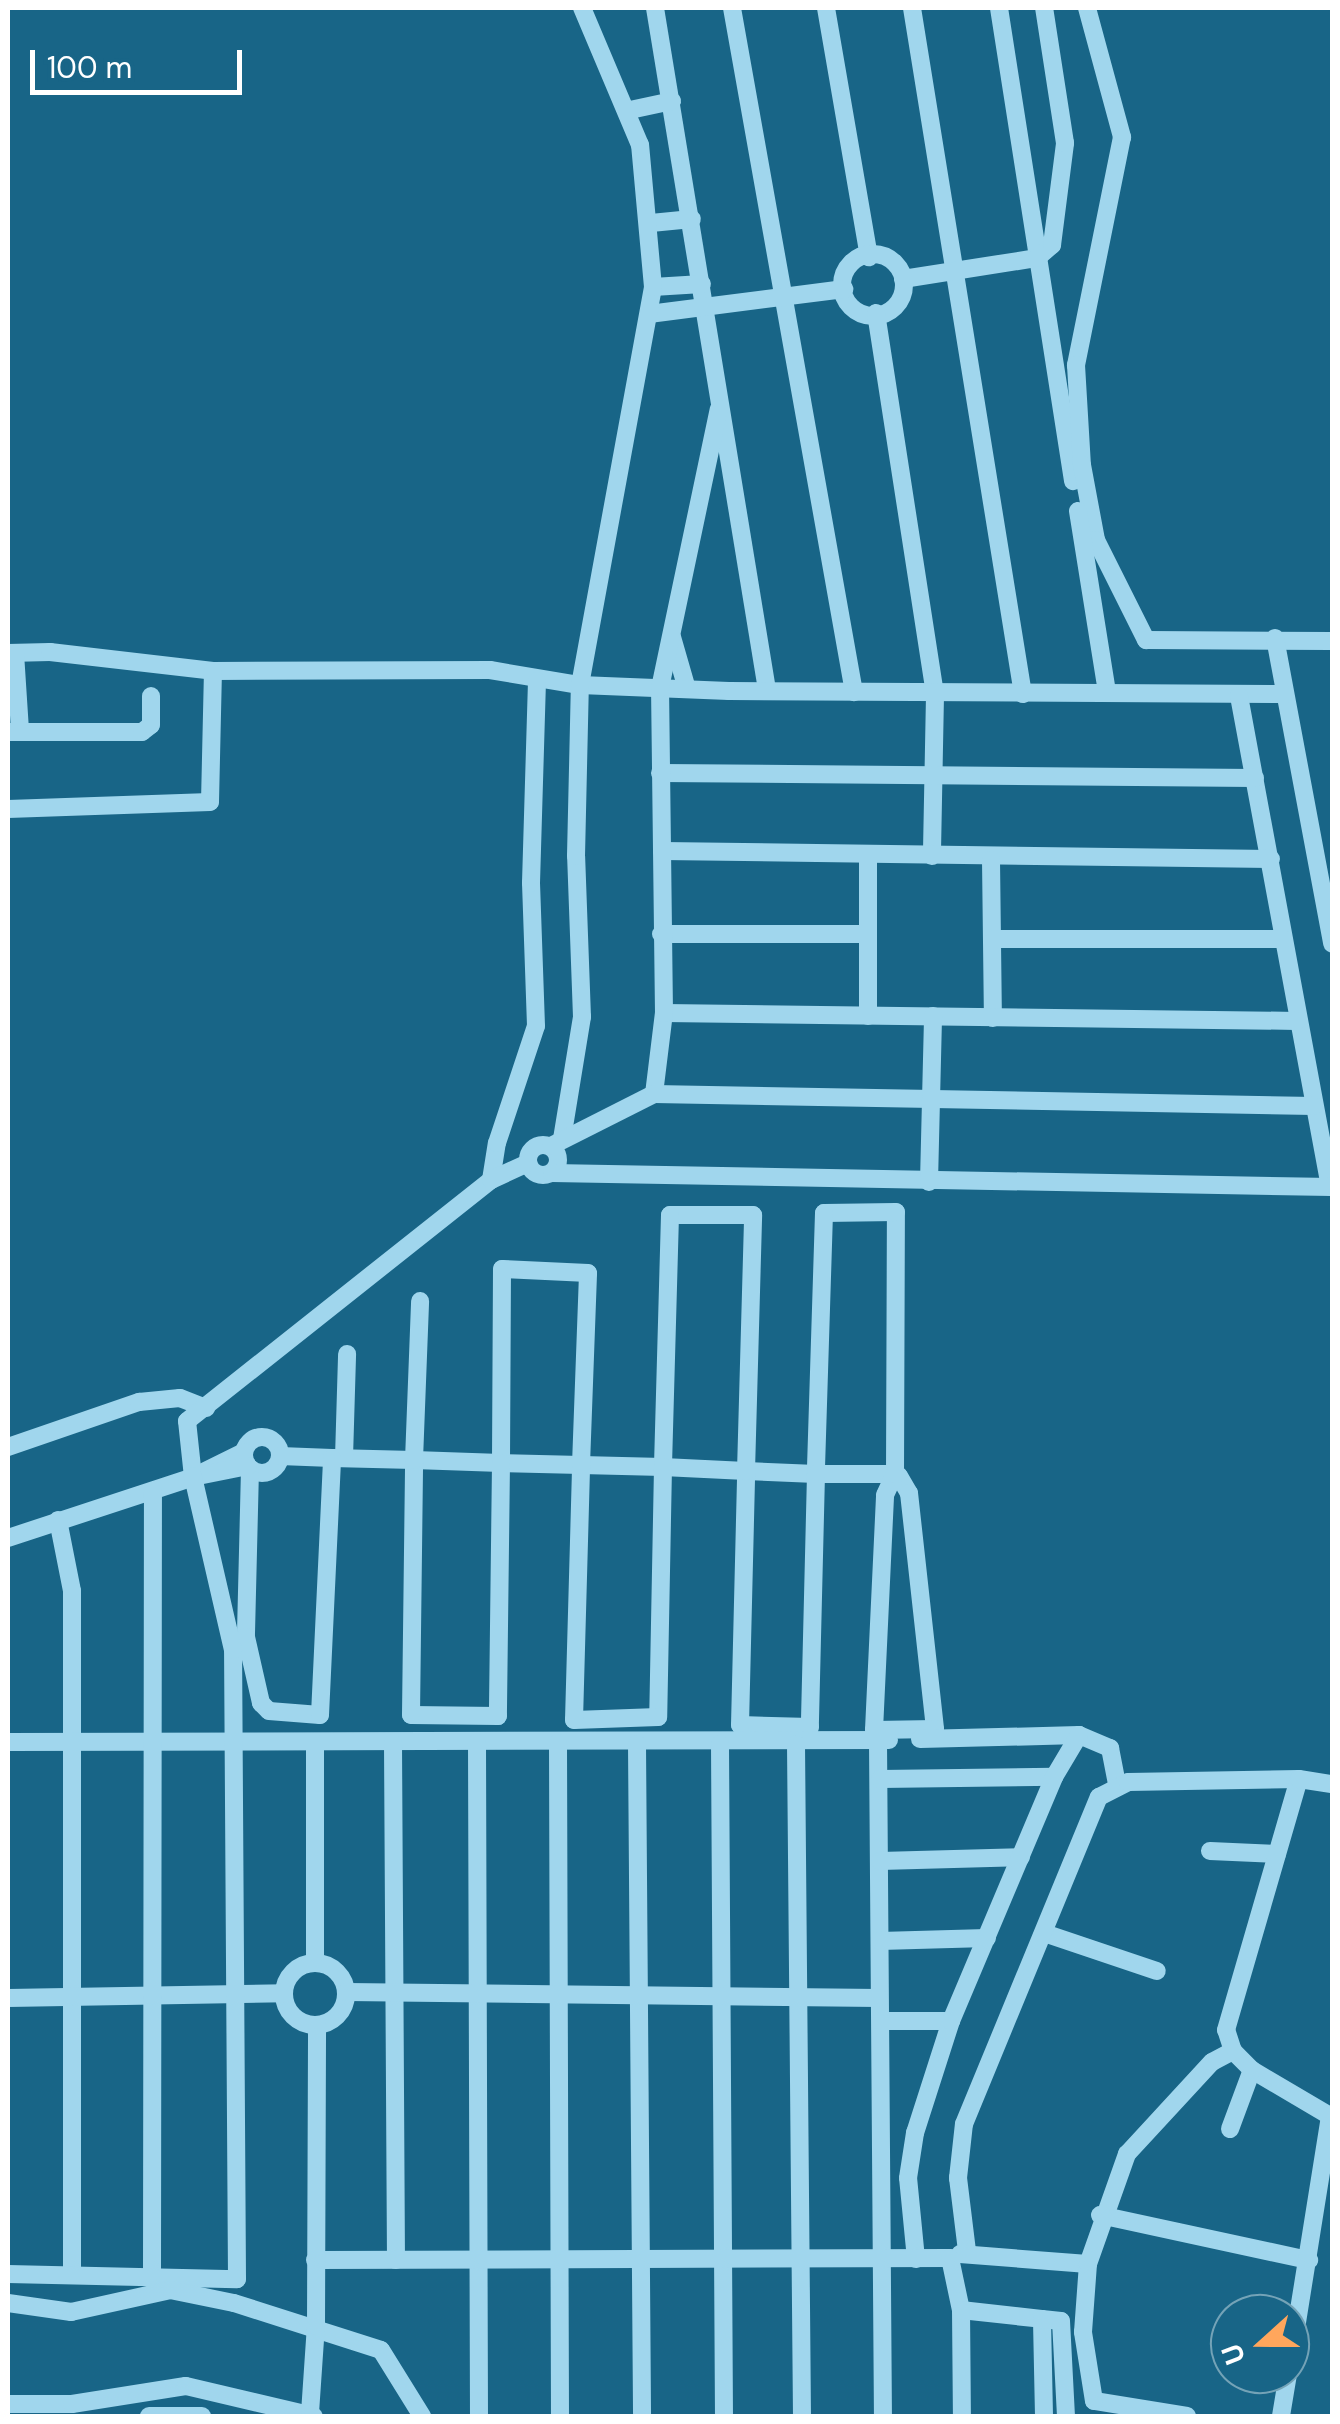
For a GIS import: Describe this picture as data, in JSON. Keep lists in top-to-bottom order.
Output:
{
  "scale_bar": "100 m",
  "north": "left"
}
